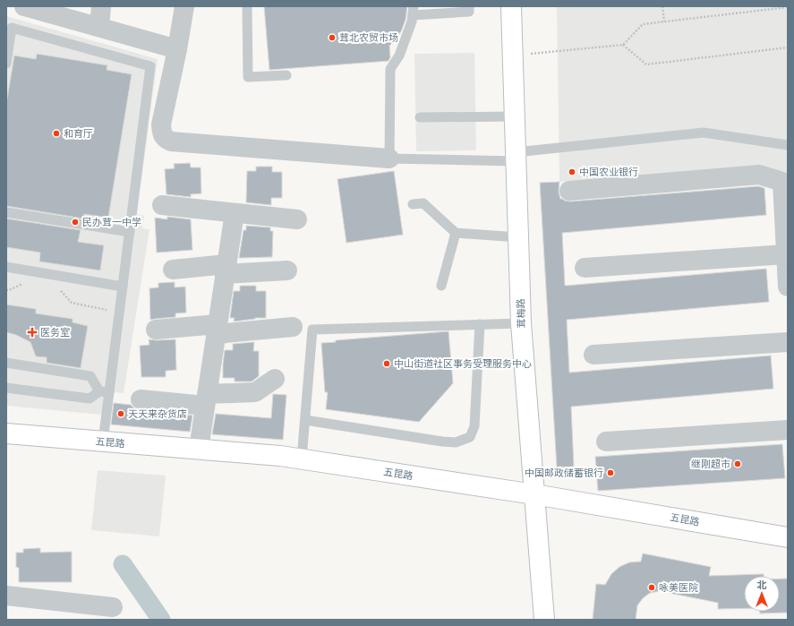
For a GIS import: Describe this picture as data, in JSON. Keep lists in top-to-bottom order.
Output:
{
  "streets": {
    "street": ["茸梅路", "五昆路"]
  },
  "crossings": [
    ["茸梅路", "五昆路"]
  ],
  "places": {
    "other": [
      "茸北农贸市场",
      "和育厅",
      "中国农业银行",
      "民办茸一中学",
      "中山街道社区事务受理服务中心",
      "天天来杂货店",
      "继刚超市",
      "中国邮政储蓄银行",
      "咏美医院"
    ],
    "health": ["医务室"]
  },
  "north": "top"
}
